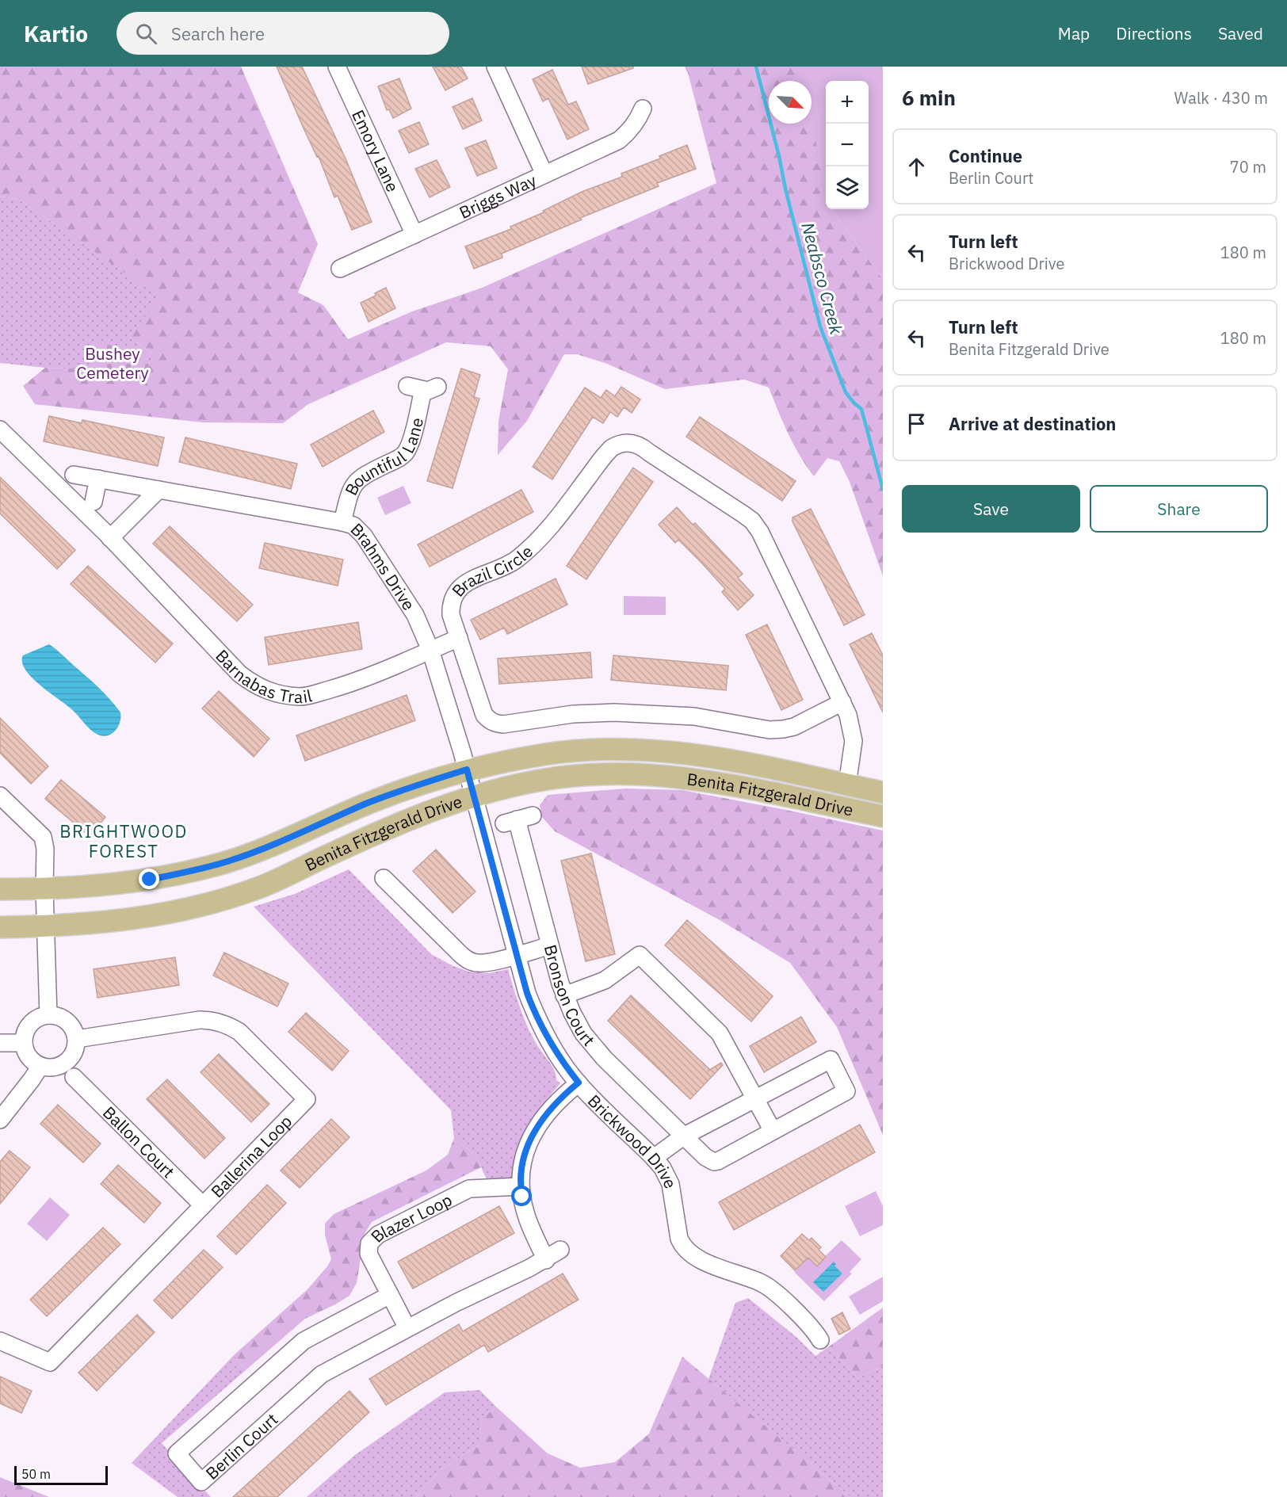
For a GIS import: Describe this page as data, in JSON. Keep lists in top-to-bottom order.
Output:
{
  "streets": {
    "main road": ["Benita Fitzgerald Drive"],
    "street": [
      "Emory Lane",
      "Briggs Way",
      "Bountiful Lane",
      "Brahms Drive",
      "Brazil Circle",
      "Barnabas Trail",
      "Bronson Court",
      "Ballon Court",
      "Brickwood Drive",
      "Ballerina Loop",
      "Blazer Loop",
      "Berlin Court"
    ]
  },
  "crossings": [
    ["Emory Lane", "Briggs Way"],
    ["Bountiful Lane", "Brahms Drive"],
    ["Brahms Drive", "Barnabas Trail"],
    ["Brahms Drive", "Benita Fitzgerald Drive"],
    ["Brahms Drive", "Brickwood Drive"],
    ["Brazil Circle", "Barnabas Trail"],
    ["Brazil Circle", "Benita Fitzgerald Drive"],
    ["Benita Fitzgerald Drive", "Brickwood Drive"],
    ["Ballon Court", "Ballerina Loop"],
    ["Blazer Loop", "Berlin Court"]
  ],
  "districts": ["BRIGHTWOOD FOREST"],
  "water": ["Neabsco Creek"],
  "parks": ["Bushey Cemetery"],
  "scale_bar": "50 m",
  "north": "bottom right",
  "page": {
    "header": "Kartio",
    "search": "Search here",
    "nav": ["Map", "Directions", "Saved"],
    "heading": ["6 min", "Walk · 430 m"],
    "map_buttons": ["+", "−"],
    "list": [
      ["Continue", "Berlin Court", "70 m"],
      ["Turn left", "Brickwood Drive", "180 m"],
      ["Turn left", "Benita Fitzgerald Drive", "180 m"],
      "Arrive at destination"
    ],
    "buttons": ["Save", "Share"],
    "scale": "50 m"
  }
}
